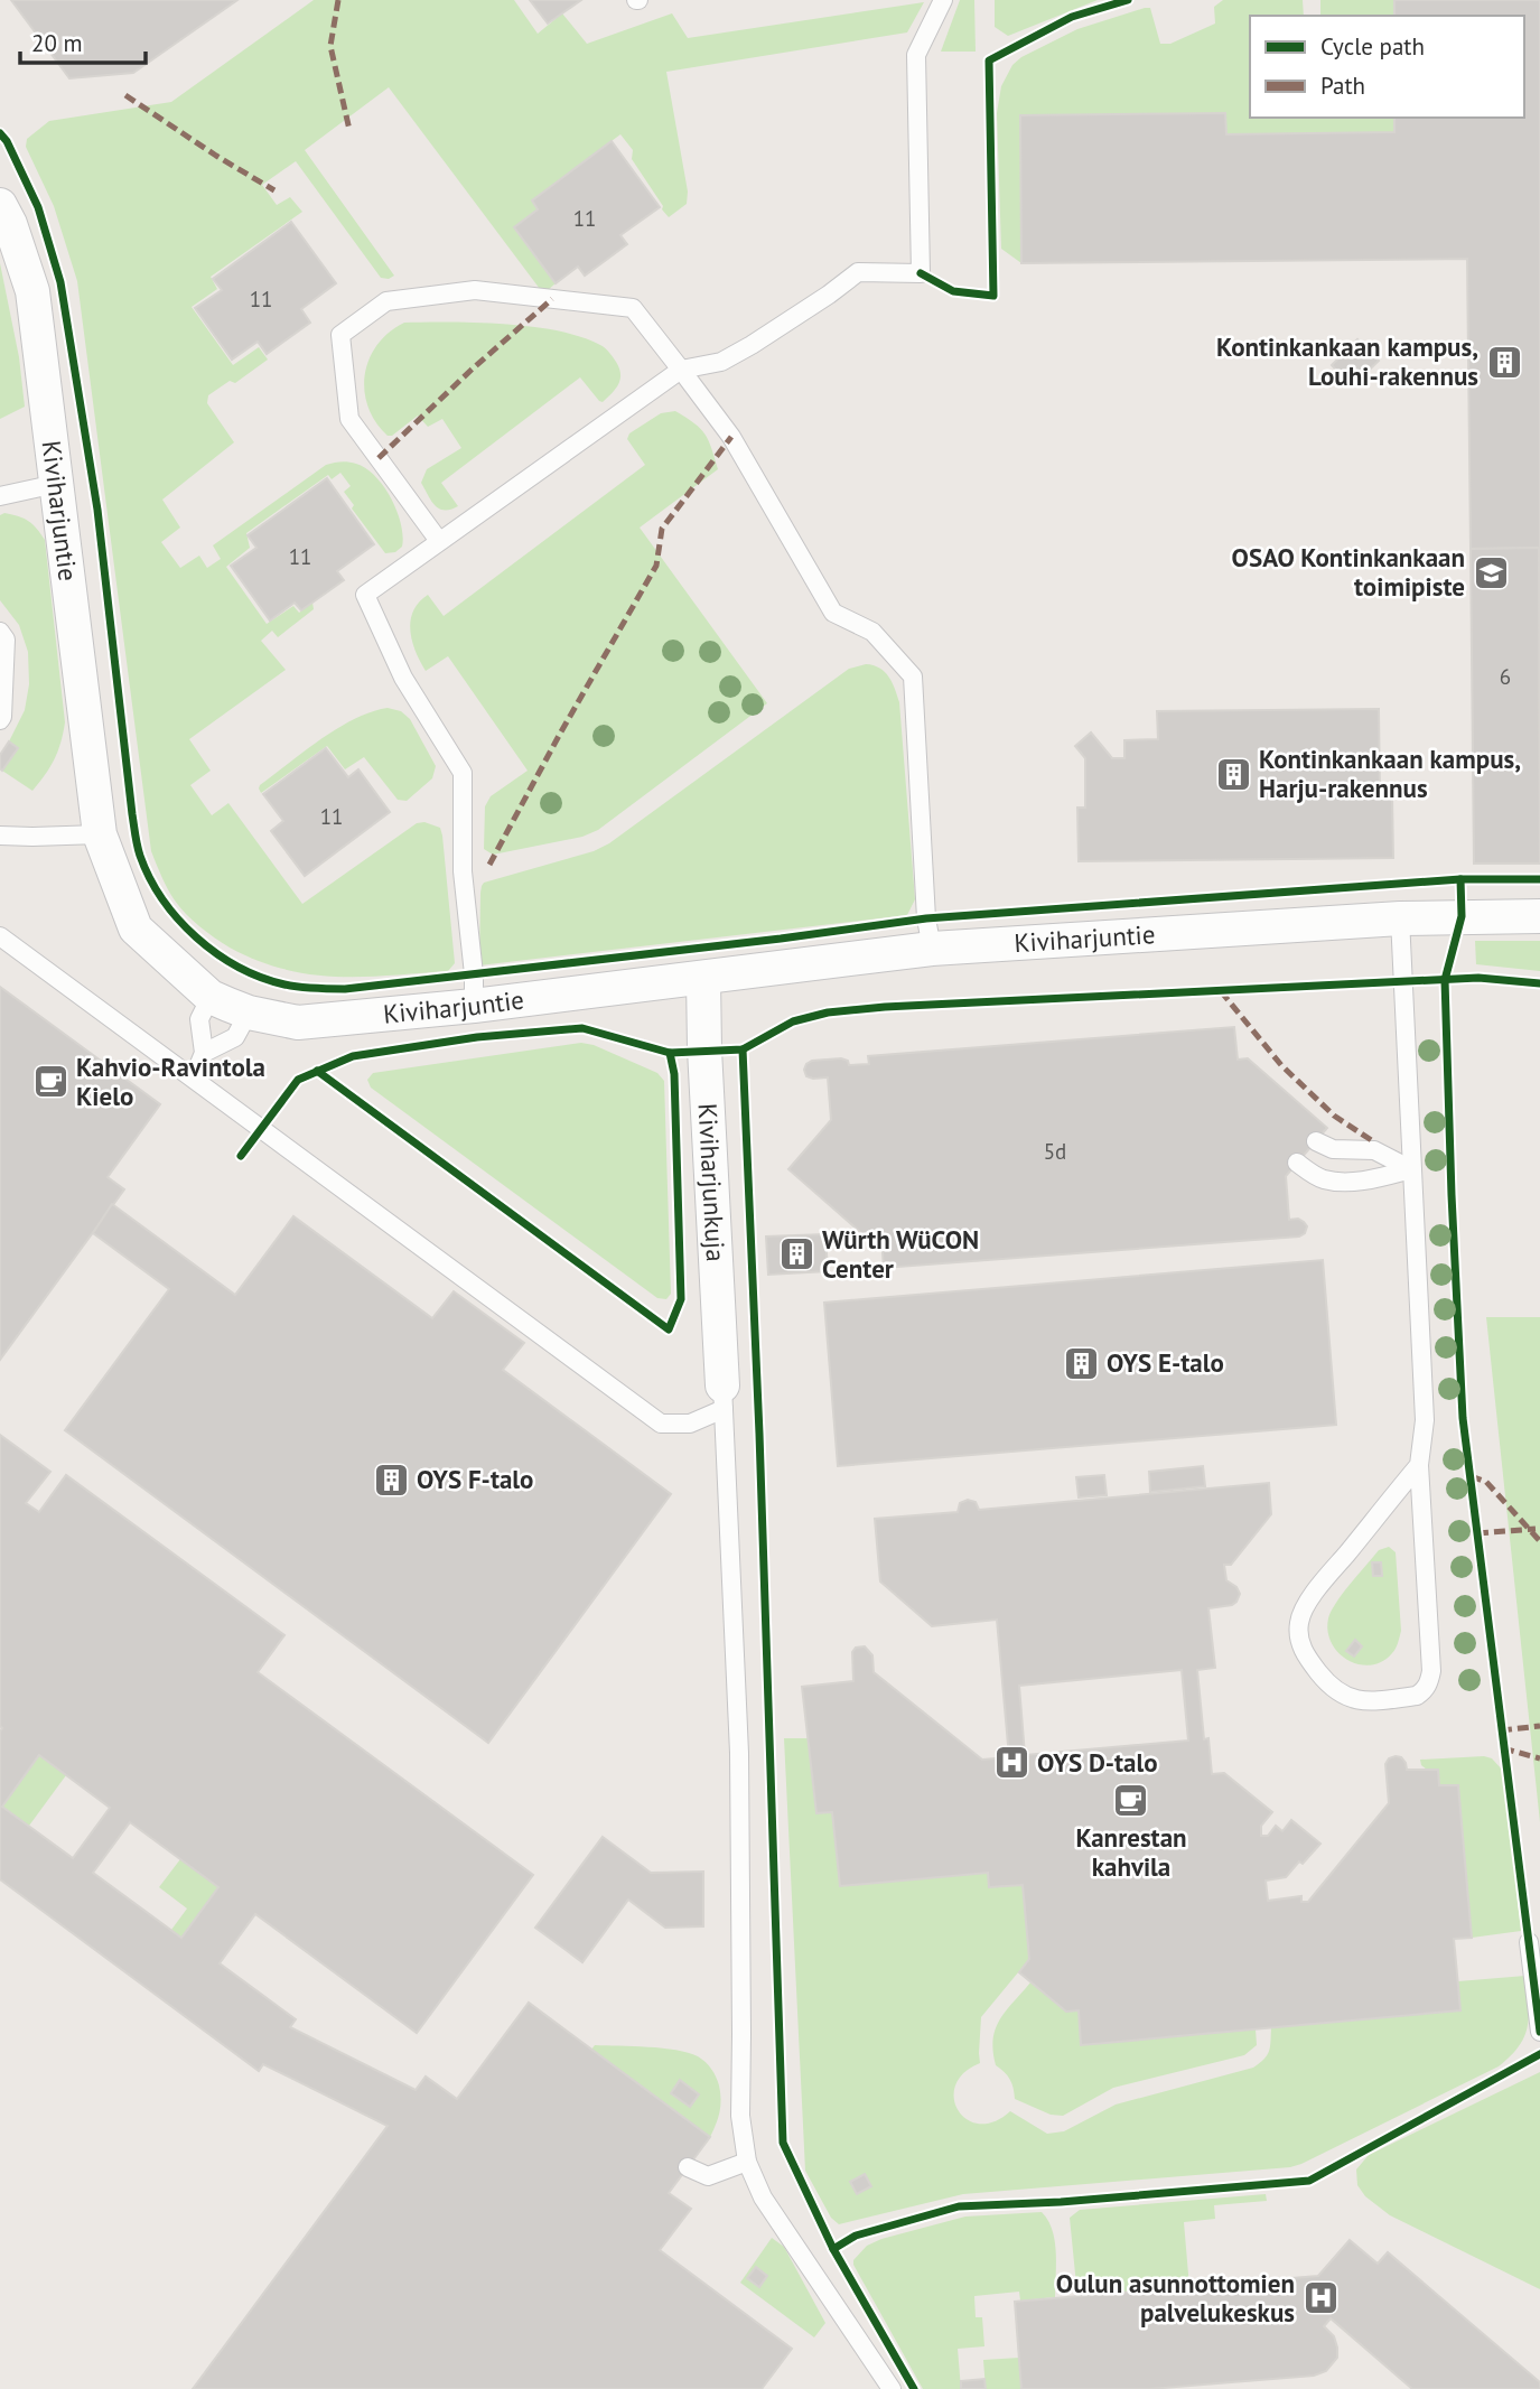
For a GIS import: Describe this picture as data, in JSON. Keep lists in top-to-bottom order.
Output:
{
  "streets": {
    "street": ["Kiviharjuntie", "Kiviharjunkuja"]
  },
  "crossings": [
    ["Kiviharjuntie", "Kiviharjunkuja"]
  ],
  "places": {
    "building": [
      "Kontinkankaan kampus, Louhi-rakennus",
      "Kontinkankaan kampus, Harju-rakennus",
      "Würth WüCON Center",
      "OYS E-talo",
      "OYS F-talo"
    ],
    "school or university": ["OSAO Kontinkankaan toimipiste"],
    "cafe": ["Kahvio-Ravintola Kielo", "Kanrestan kahvila"],
    "hospital": ["OYS D-talo", "Oulun asunnottomien palvelukeskus"]
  },
  "house_numbers": [
    "11",
    "11",
    "11",
    "6",
    "11",
    "5d"
  ],
  "legend": ["Cycle path", "Path"],
  "scale_bar": "20 m"
}
